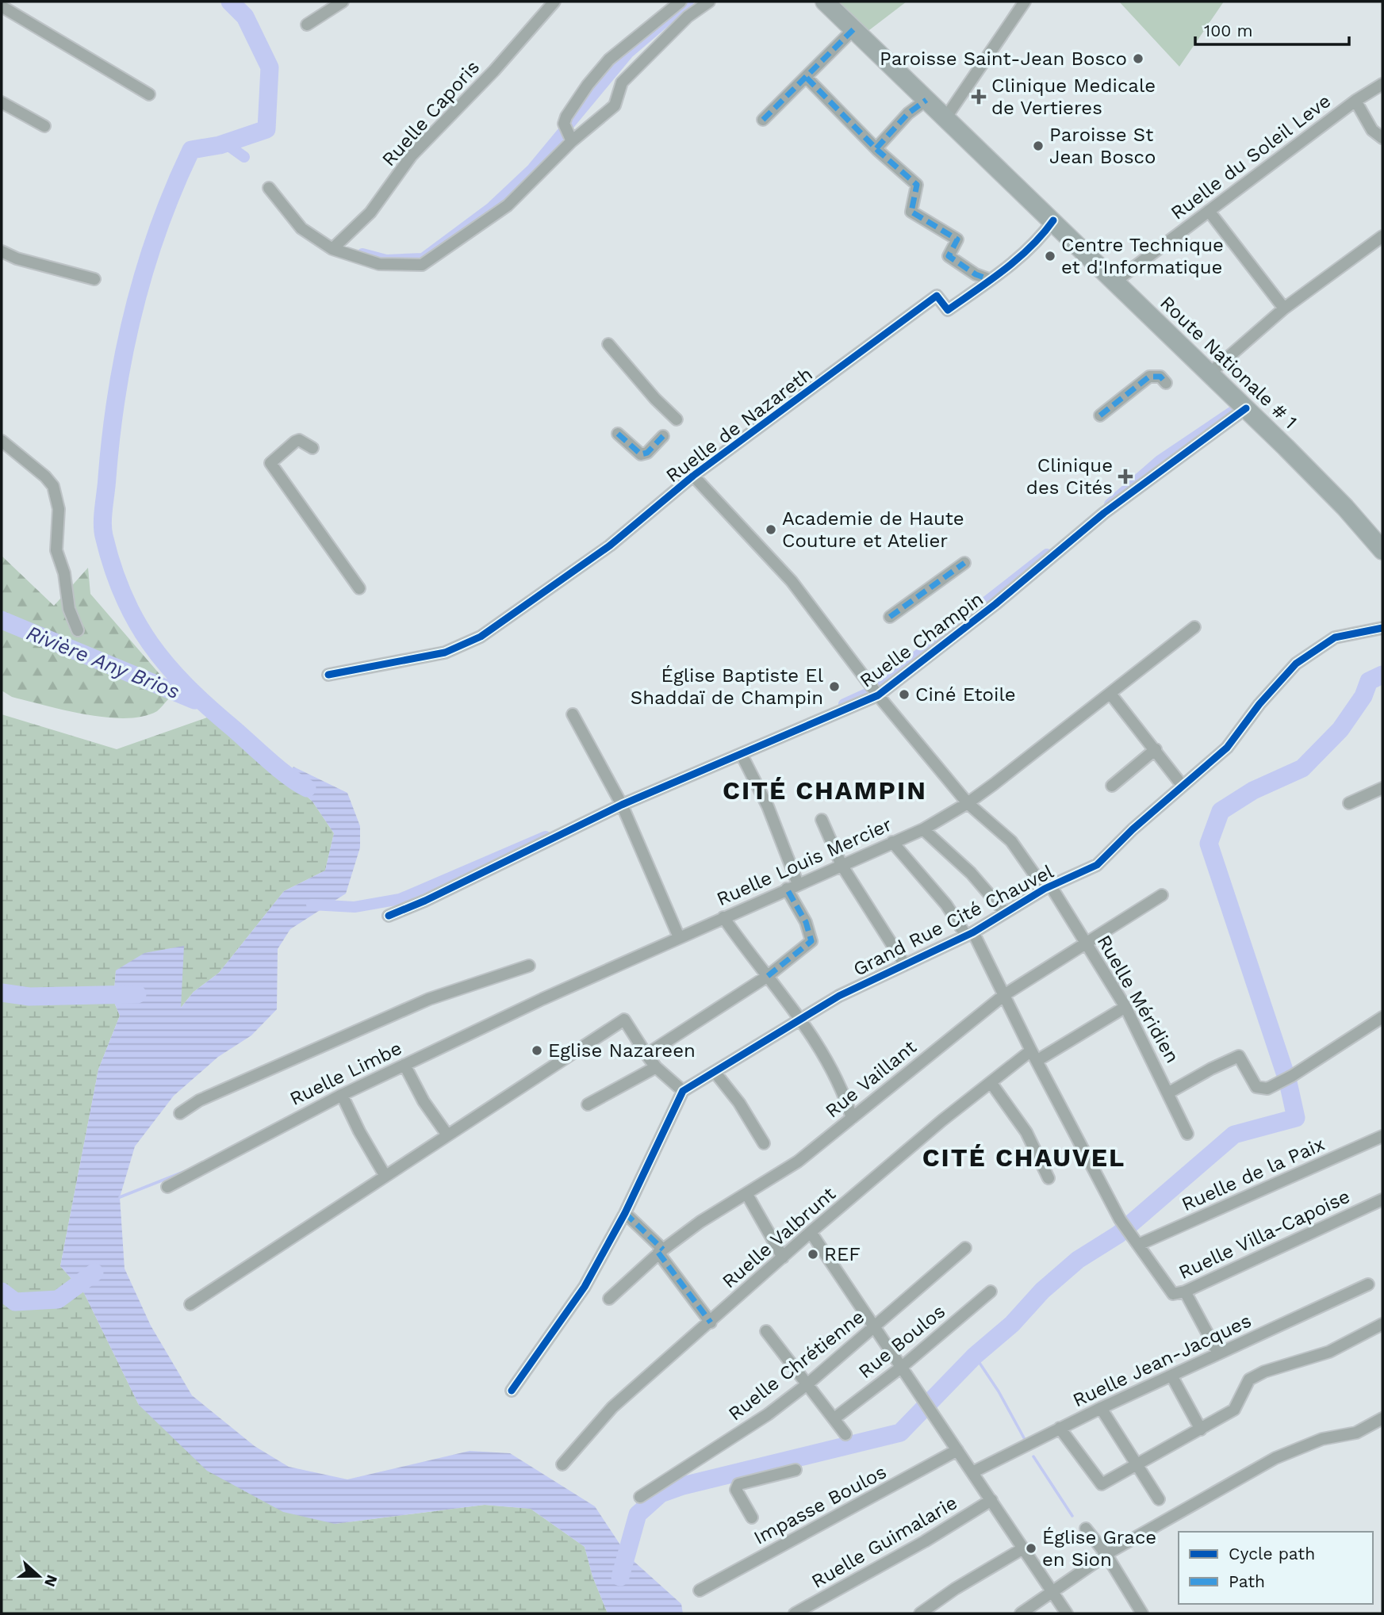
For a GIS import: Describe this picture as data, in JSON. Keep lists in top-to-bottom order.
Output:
{
  "streets": {
    "main road": ["Route Nationale # 1"],
    "street": [
      "Ruelle Caporis",
      "Ruelle du Soleil Leve",
      "Ruelle de Nazareth",
      "Ruelle Champin",
      "Ruelle Louis Mercier",
      "Grand Rue Cité Chauvel",
      "Ruelle Méridien",
      "Ruelle Limbe",
      "Rue Vaillant",
      "Ruelle de la Paix",
      "Ruelle Villa-Capoise",
      "Ruelle Valbrunt",
      "Rue Boulos",
      "Ruelle Jean-Jacques",
      "Ruelle Chrétienne",
      "Impasse Boulos",
      "Ruelle Guimalarie"
    ]
  },
  "crossings": [
    ["Ruelle du Soleil Leve", "Route Nationale # 1"],
    ["Route Nationale # 1", "Ruelle de Nazareth"],
    ["Route Nationale # 1", "Ruelle Champin"],
    ["Ruelle de Nazareth", "Ruelle Méridien"],
    ["Ruelle Champin", "Ruelle Méridien"],
    ["Ruelle Louis Mercier", "Ruelle Méridien"],
    ["Ruelle Louis Mercier", "Ruelle Limbe"],
    ["Ruelle Louis Mercier", "Ruelle Villa-Capoise"],
    ["Grand Rue Cité Chauvel", "Ruelle Méridien"],
    ["Grand Rue Cité Chauvel", "Ruelle Villa-Capoise"],
    ["Ruelle Méridien", "Rue Vaillant"],
    ["Ruelle Méridien", "Ruelle Valbrunt"],
    ["Rue Vaillant", "Ruelle Villa-Capoise"],
    ["Ruelle de la Paix", "Ruelle Villa-Capoise"],
    ["Ruelle Villa-Capoise", "Ruelle Valbrunt"]
  ],
  "districts": ["CITÉ CHAMPIN", "CITÉ CHAUVEL"],
  "water": ["Rivière Any Brios"],
  "places": {
    "other": [
      "Paroisse Saint-Jean Bosco",
      "Paroisse St Jean Bosco",
      "Centre Technique et d'Informatique",
      "Academie de Haute Couture et Atelier",
      "Église Baptiste El Shaddaï de Champin",
      "Ciné Etoile",
      "Eglise Nazareen",
      "REF",
      "Église Grace en Sion"
    ],
    "health": ["Clinique Medicale de Vertieres", "Clinique des Cités"]
  },
  "legend": ["Cycle path", "Path"],
  "scale_bar": "100 m",
  "north": "right"
}
